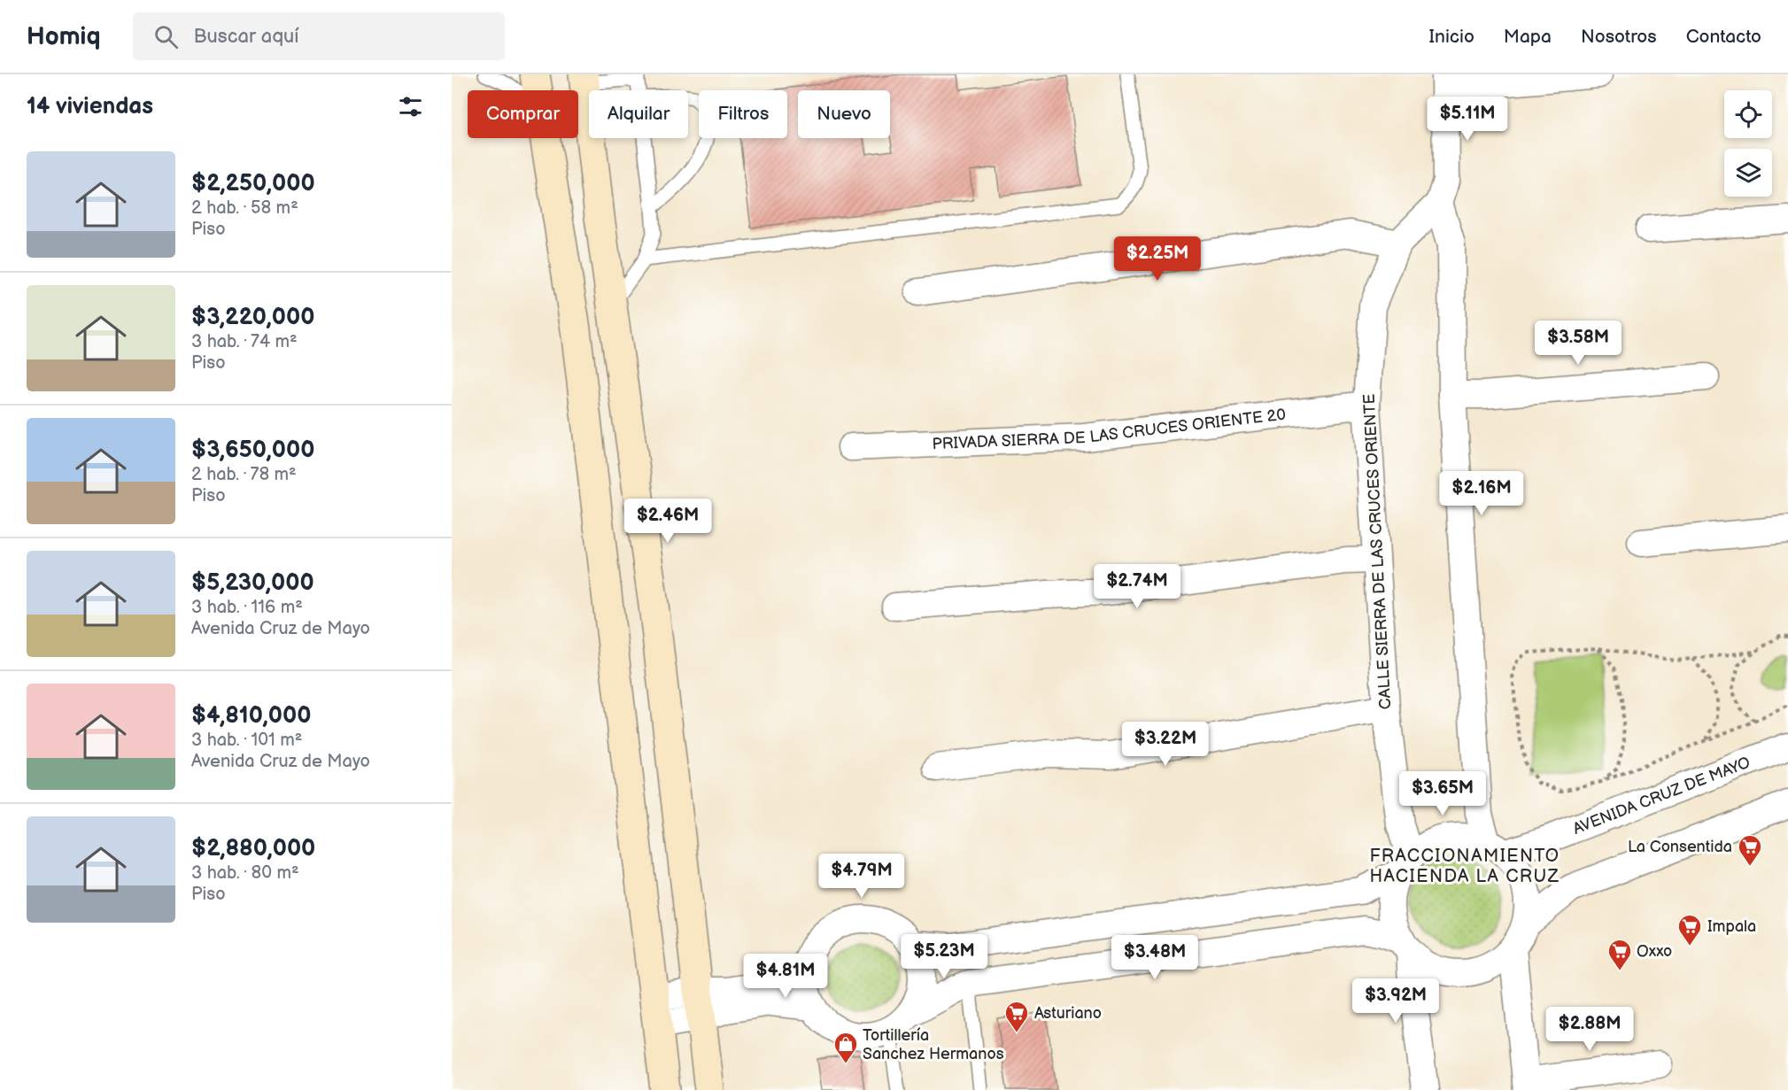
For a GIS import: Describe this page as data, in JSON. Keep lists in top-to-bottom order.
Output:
{
  "streets": {
    "street": ["PRIVADA SIERRA DE LAS CRUCES ORIENTE 20", "CALLE SIERRA DE LAS CRUCES ORIENTE", "AVENIDA CRUZ DE MAYO"]
  },
  "crossings": [
    ["PRIVADA SIERRA DE LAS CRUCES ORIENTE 20", "CALLE SIERRA DE LAS CRUCES ORIENTE"],
    ["CALLE SIERRA DE LAS CRUCES ORIENTE", "AVENIDA CRUZ DE MAYO"]
  ],
  "districts": ["FRACCIONAMIENTO HACIENDA LA CRUZ"],
  "places": {
    "supermarket": [
      "La Consentida",
      "Impala",
      "Oxxo",
      "Asturiano"
    ],
    "shop": ["Tortillería Sanchez Hermanos"]
  },
  "page": {
    "header": "Homiq",
    "search": "Buscar aquí",
    "nav": [
      "Inicio",
      "Mapa",
      "Nosotros",
      "Contacto"
    ],
    "heading": "14 viviendas",
    "chip": [
      "Comprar",
      "Alquilar",
      "Filtros",
      "Nuevo"
    ],
    "price": [
      "$5.11M",
      "$2.25M",
      "$3.58M",
      "$2.16M",
      "$2.46M",
      "$2.74M",
      "$3.22M",
      "$3.65M",
      "$4.79M",
      "$5.23M",
      "$3.48M",
      "$4.81M",
      "$3.92M",
      "$2.88M"
    ],
    "list": [
      {
        "name": "$2,250,000",
        "note": "2 hab. · 58 m² · Piso"
      },
      {
        "name": "$3,220,000",
        "note": "3 hab. · 74 m² · Piso"
      },
      {
        "name": "$3,650,000",
        "note": "2 hab. · 78 m² · Piso"
      },
      {
        "name": "$5,230,000",
        "note": "3 hab. · 116 m² · Avenida Cruz de Mayo"
      },
      {
        "name": "$4,810,000",
        "note": "3 hab. · 101 m² · Avenida Cruz de Mayo"
      },
      {
        "name": "$2,880,000",
        "note": "3 hab. · 80 m² · Piso"
      }
    ]
  }
}
